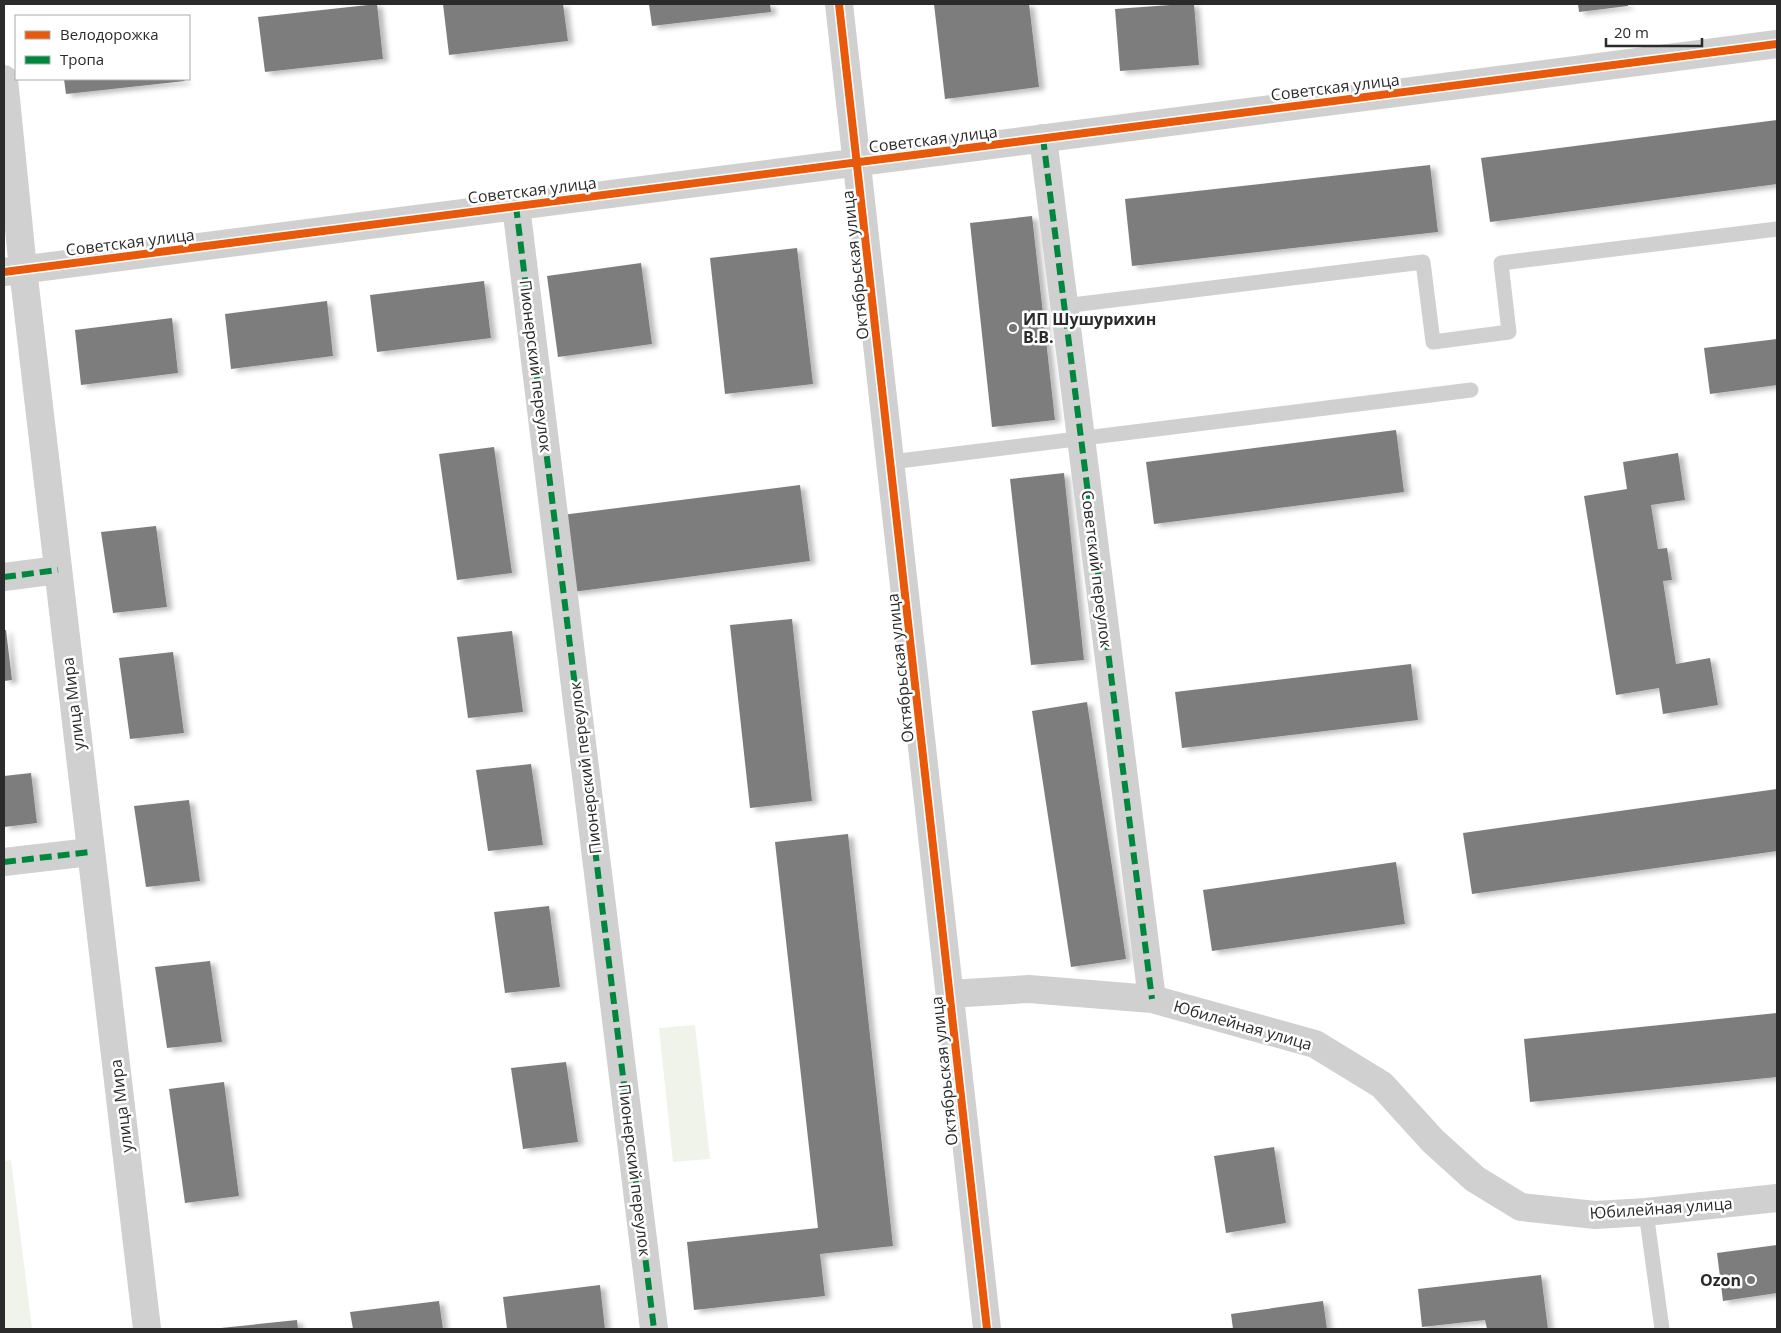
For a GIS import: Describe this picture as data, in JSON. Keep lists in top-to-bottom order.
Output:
{
  "streets": {
    "street": [
      "Советская улица",
      "Октябрьская улица",
      "Пионерский переулок",
      "Советский переулок",
      "улица Мира",
      "Юбилейная улица"
    ]
  },
  "crossings": [
    ["Советская улица", "Октябрьская улица"],
    ["Советская улица", "Пионерский переулок"],
    ["Советская улица", "Советский переулок"],
    ["Советская улица", "улица Мира"],
    ["Октябрьская улица", "Юбилейная улица"],
    ["Советский переулок", "Юбилейная улица"]
  ],
  "places": ["ИП Шушурихин В.В.", "Ozon"],
  "legend": ["Велодорожка", "Тропа"],
  "scale_bar": "20 m"
}
